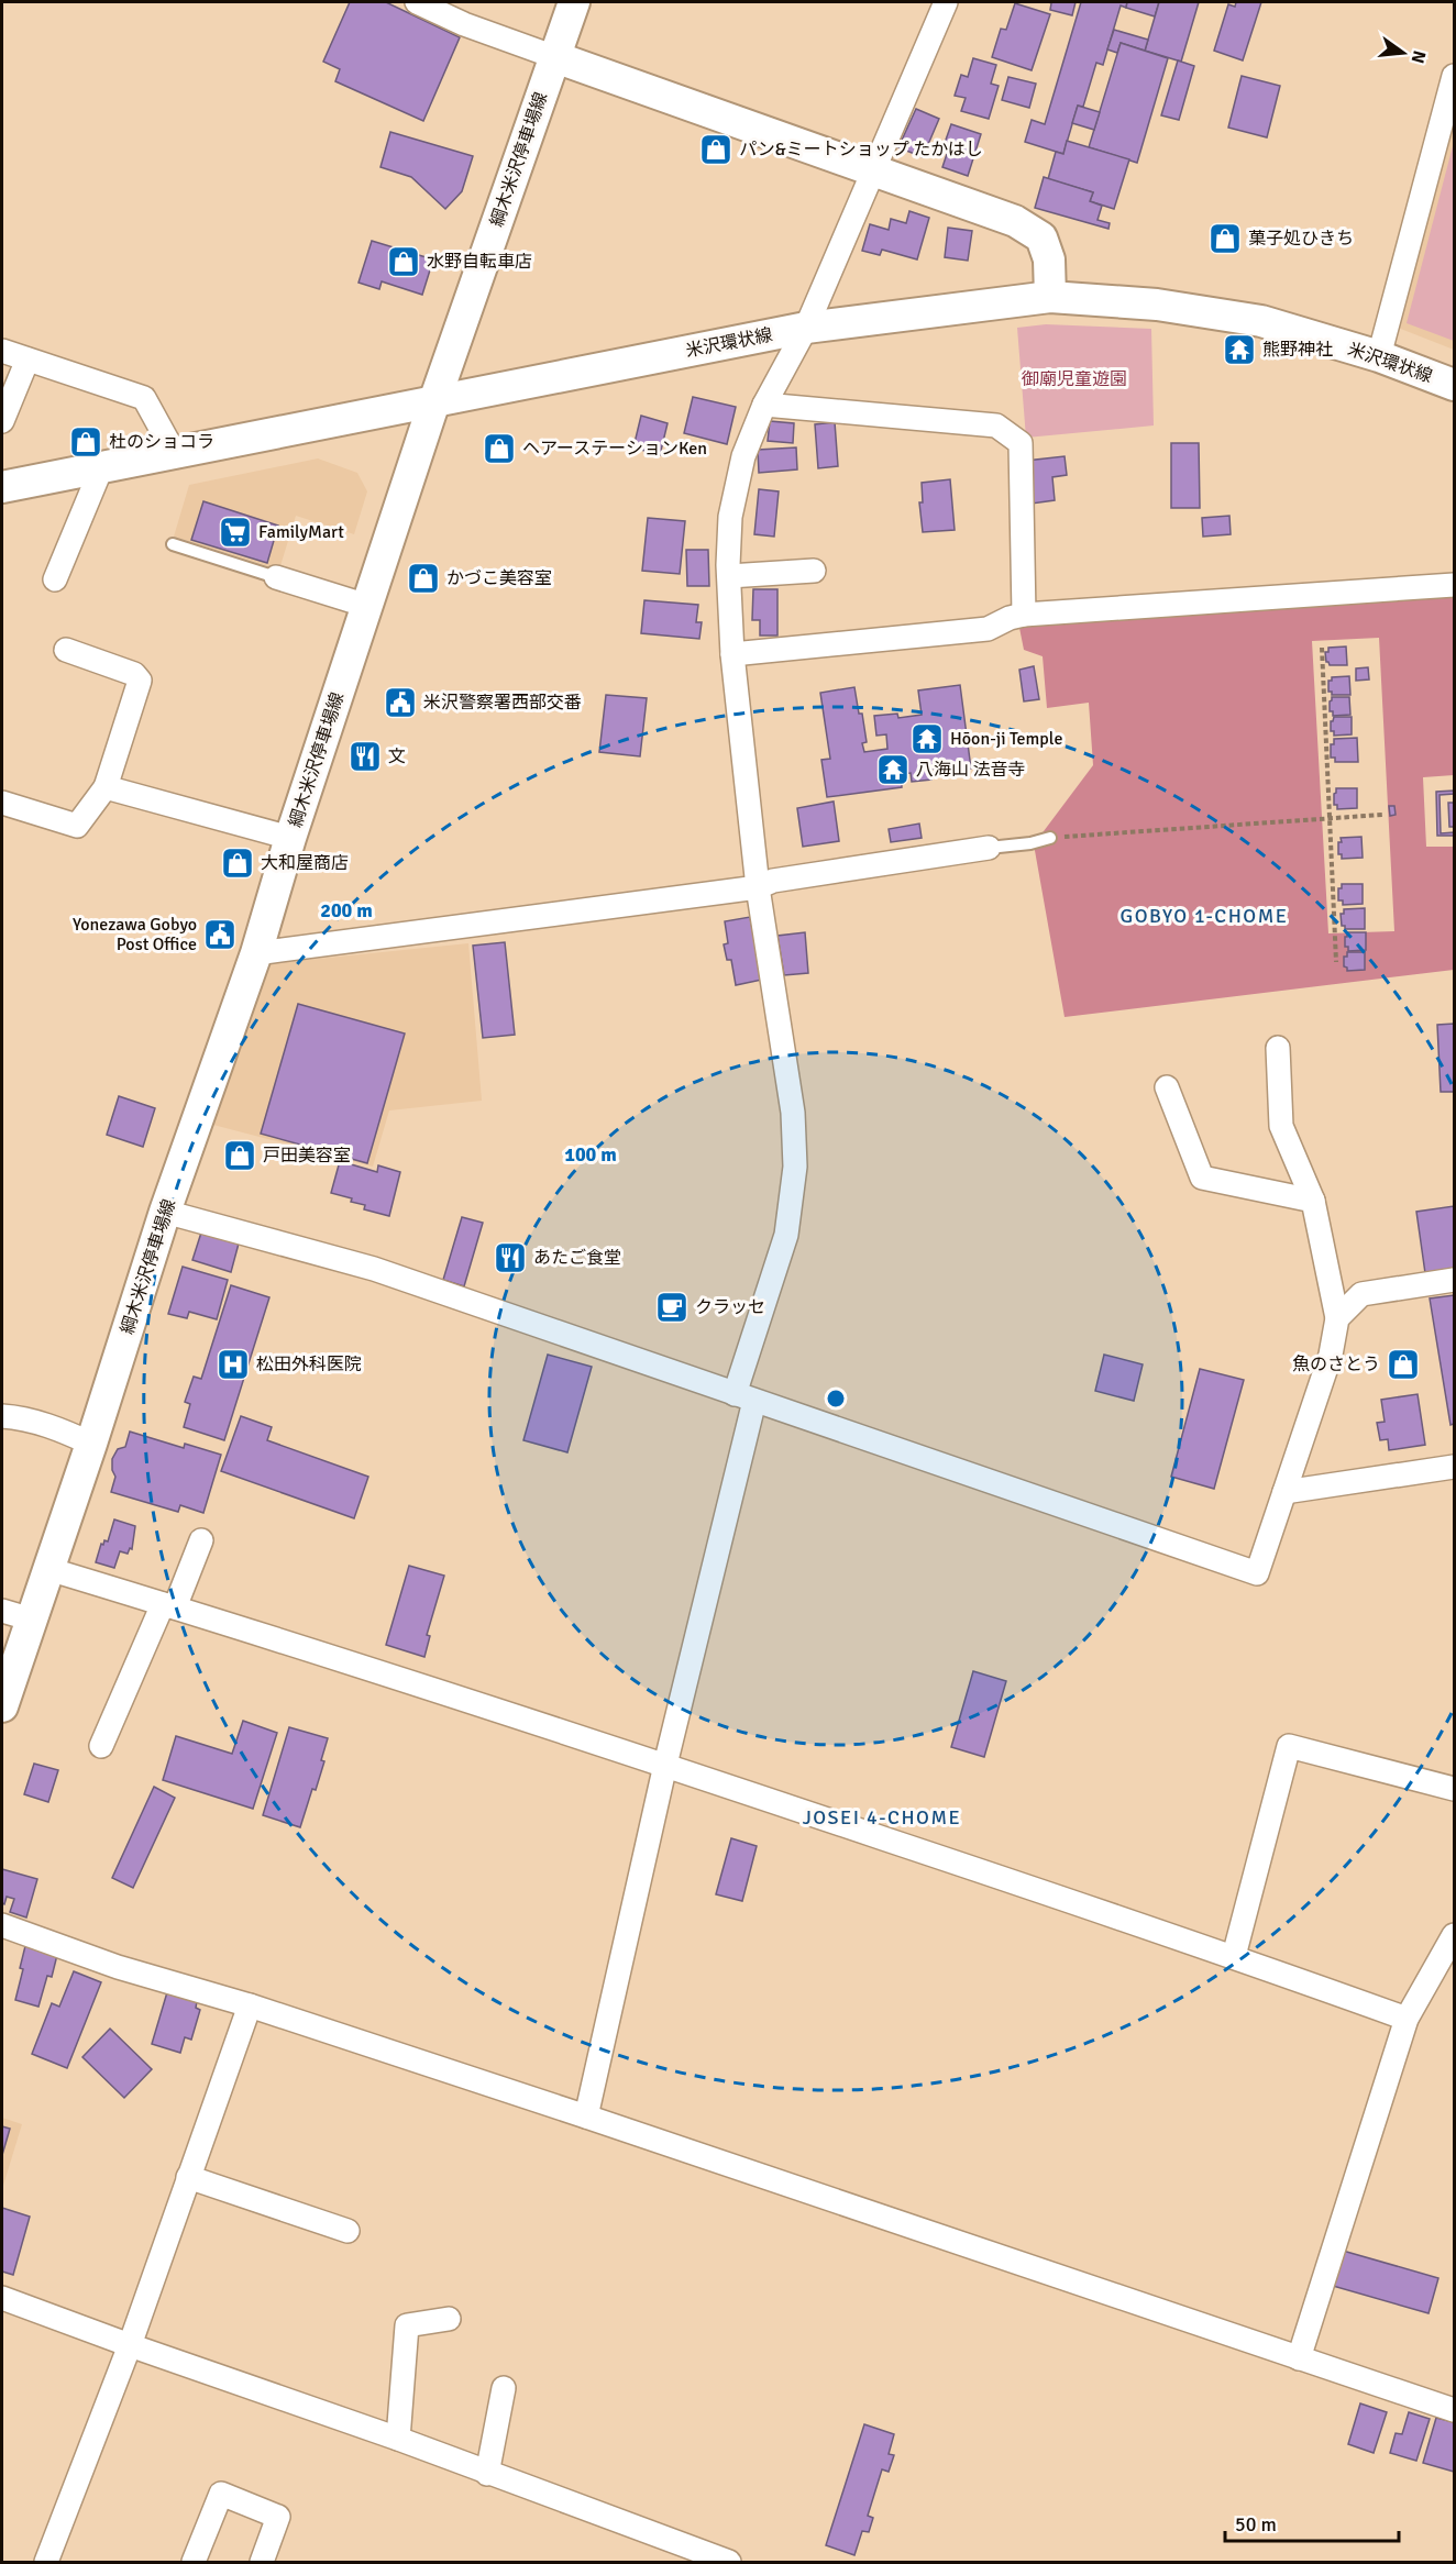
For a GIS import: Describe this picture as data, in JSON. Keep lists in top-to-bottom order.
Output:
{
  "streets": {
    "main road": ["綱木米沢停車場線", "米沢環状線"]
  },
  "crossings": [
    ["綱木米沢停車場線", "米沢環状線"]
  ],
  "districts": ["GOBYO 1-CHOME", "JOSEI 4-CHOME"],
  "parks": ["御廟児童遊園"],
  "places": {
    "shop": [
      "パン&ミートショップ たかはし",
      "菓子処ひきち",
      "水野自転車店",
      "杜のショコラ",
      "ヘアーステーションKen",
      "かづこ美容室",
      "大和屋商店",
      "戸田美容室",
      "魚のさとう"
    ],
    "temple": ["熊野神社", "Hōon-ji Temple", "八海山 法音寺"],
    "supermarket": ["FamilyMart"],
    "public building": ["米沢警察署西部交番", "Yonezawa Gobyo Post Office"],
    "restaurant": ["文", "あたご食堂"],
    "cafe": ["クラッセ"],
    "hospital": ["松田外科医院"]
  },
  "scale_bar": "50 m",
  "north": "right",
  "rings": ["200 m", "100 m"]
}
